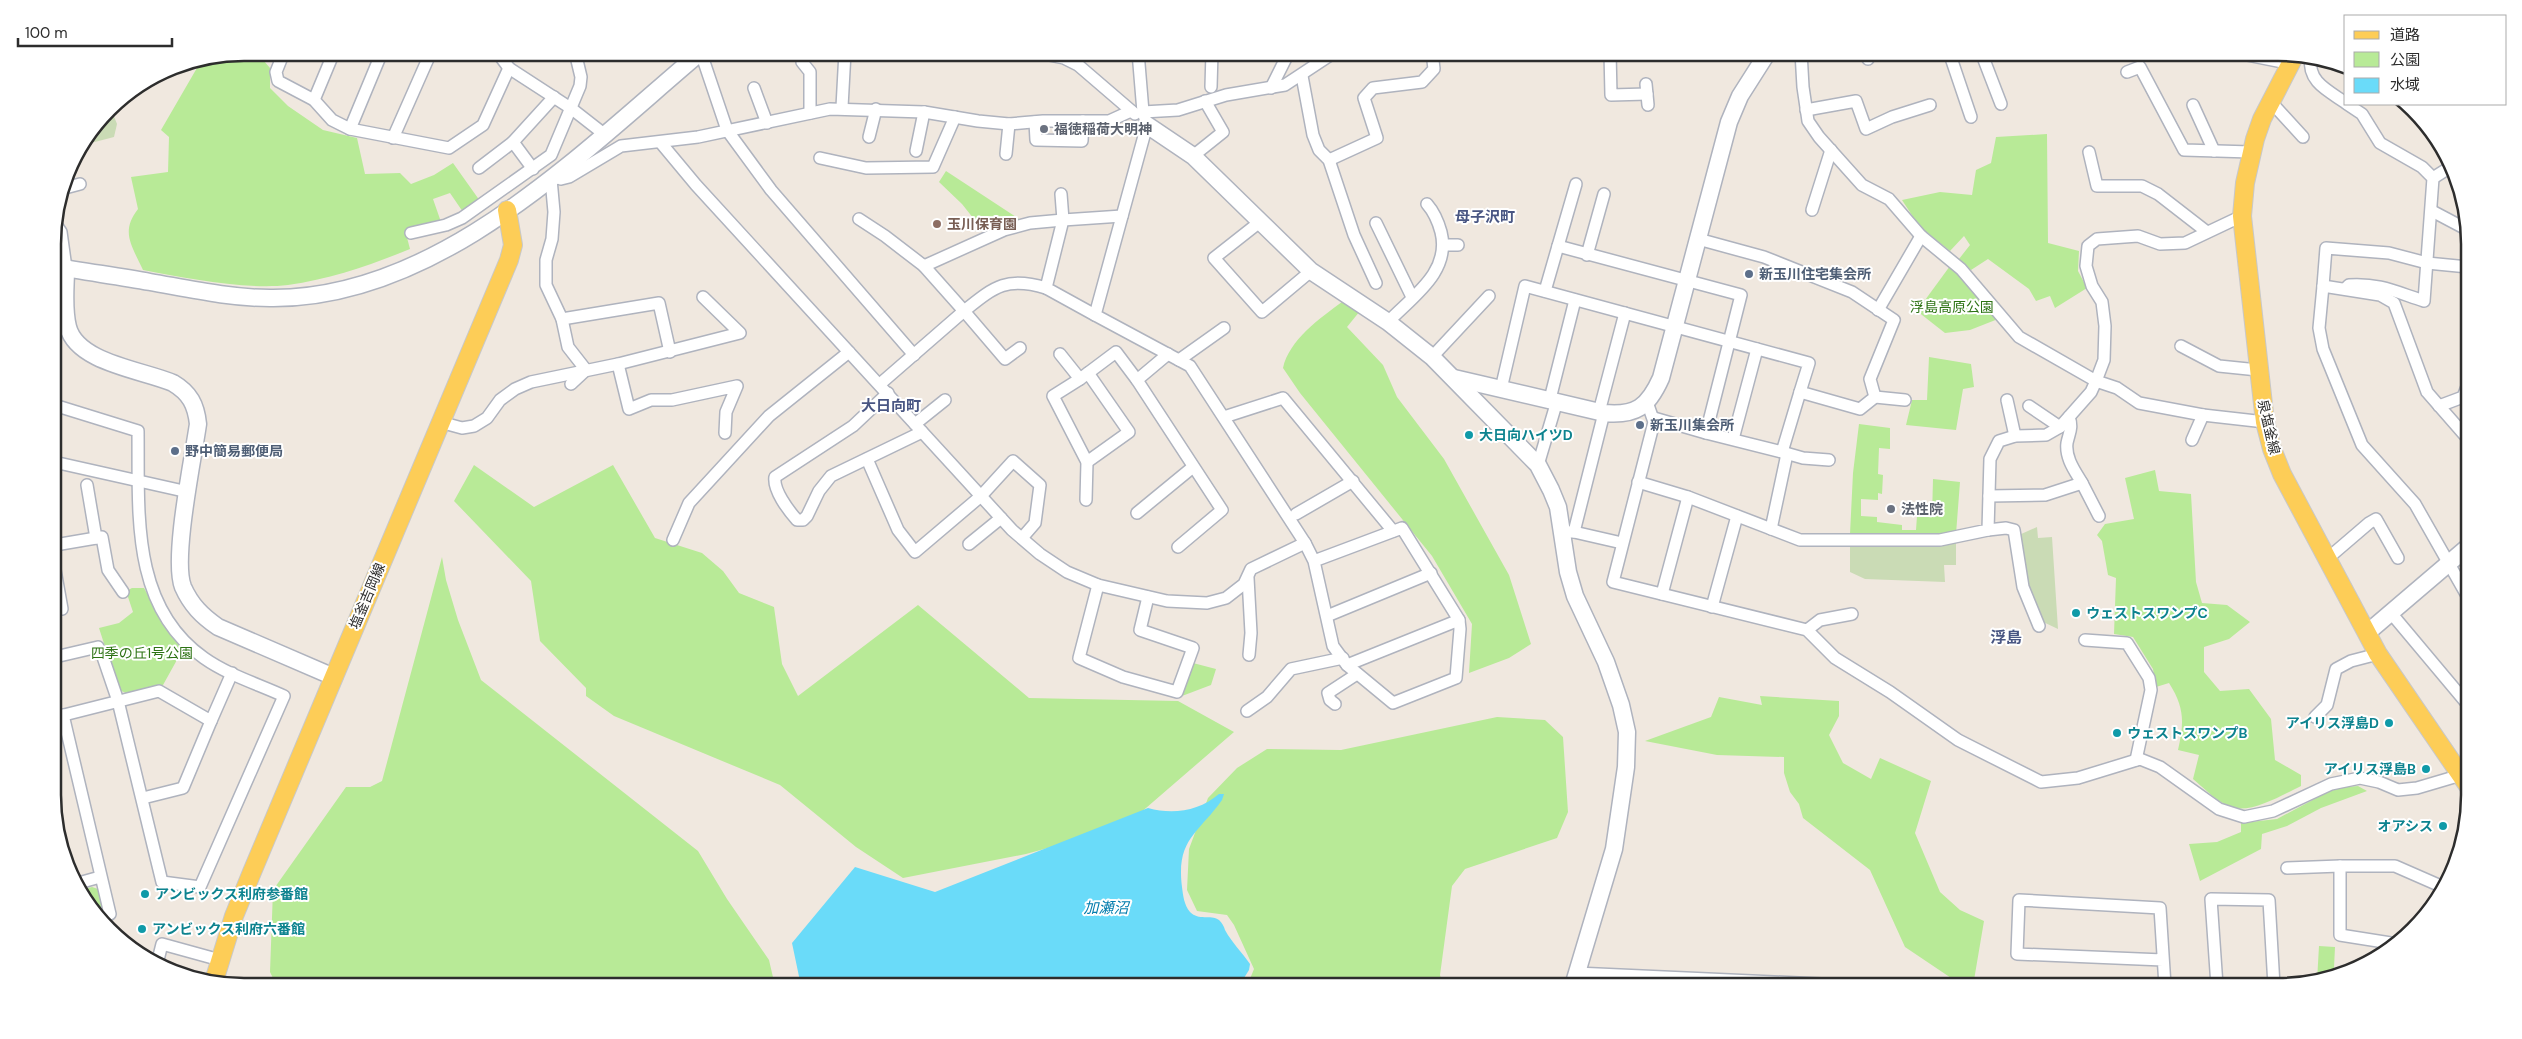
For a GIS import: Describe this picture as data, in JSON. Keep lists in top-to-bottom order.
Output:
{
  "streets": {
    "main road": ["泉塩釜線", "塩釜吉岡線"]
  },
  "districts": ["母子沢町", "大日向町", "浮島"],
  "water": ["加瀬沼"],
  "parks": ["浮島高原公園", "四季の丘1号公園"],
  "places": [
    "福徳稲荷大明神",
    "玉川保育園",
    "新玉川住宅集会所",
    "新玉川集会所",
    "大日向ハイツD",
    "野中簡易郵便局",
    "法性院",
    "ウェストスワンプC",
    "アイリス浮島D",
    "ウェストスワンプB",
    "アイリス浮島B",
    "オアシス",
    "アンビックス利府参番館",
    "アンビックス利府六番館"
  ],
  "legend": ["道路", "公園", "水域"],
  "scale_bar": "100 m"
}
